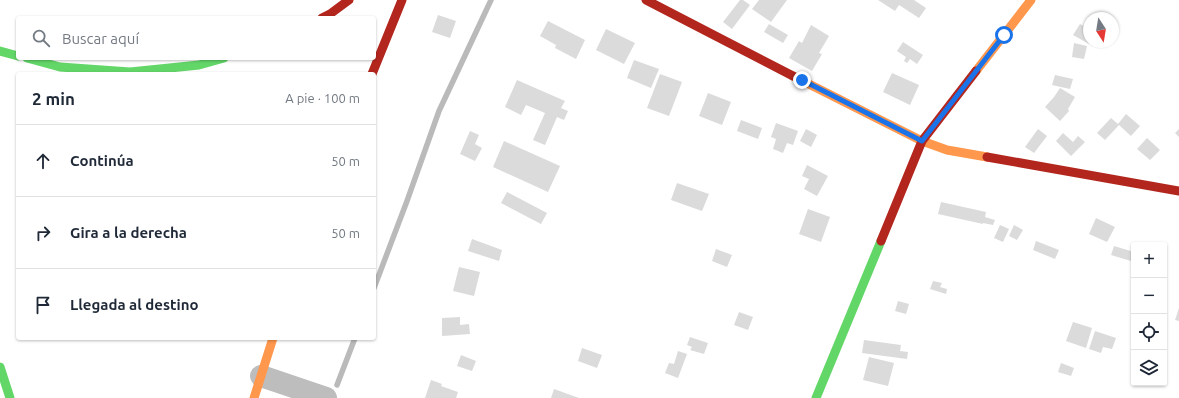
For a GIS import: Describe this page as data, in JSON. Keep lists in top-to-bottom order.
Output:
{
  "north": "bottom",
  "page": {
    "search": "Buscar aquí",
    "heading": ["2 min", "A pie · 100 m"],
    "list": [
      ["Continúa", "50 m"],
      ["Gira a la derecha", "50 m"],
      "Llegada al destino"
    ],
    "map_buttons": ["+", "−"]
  }
}
